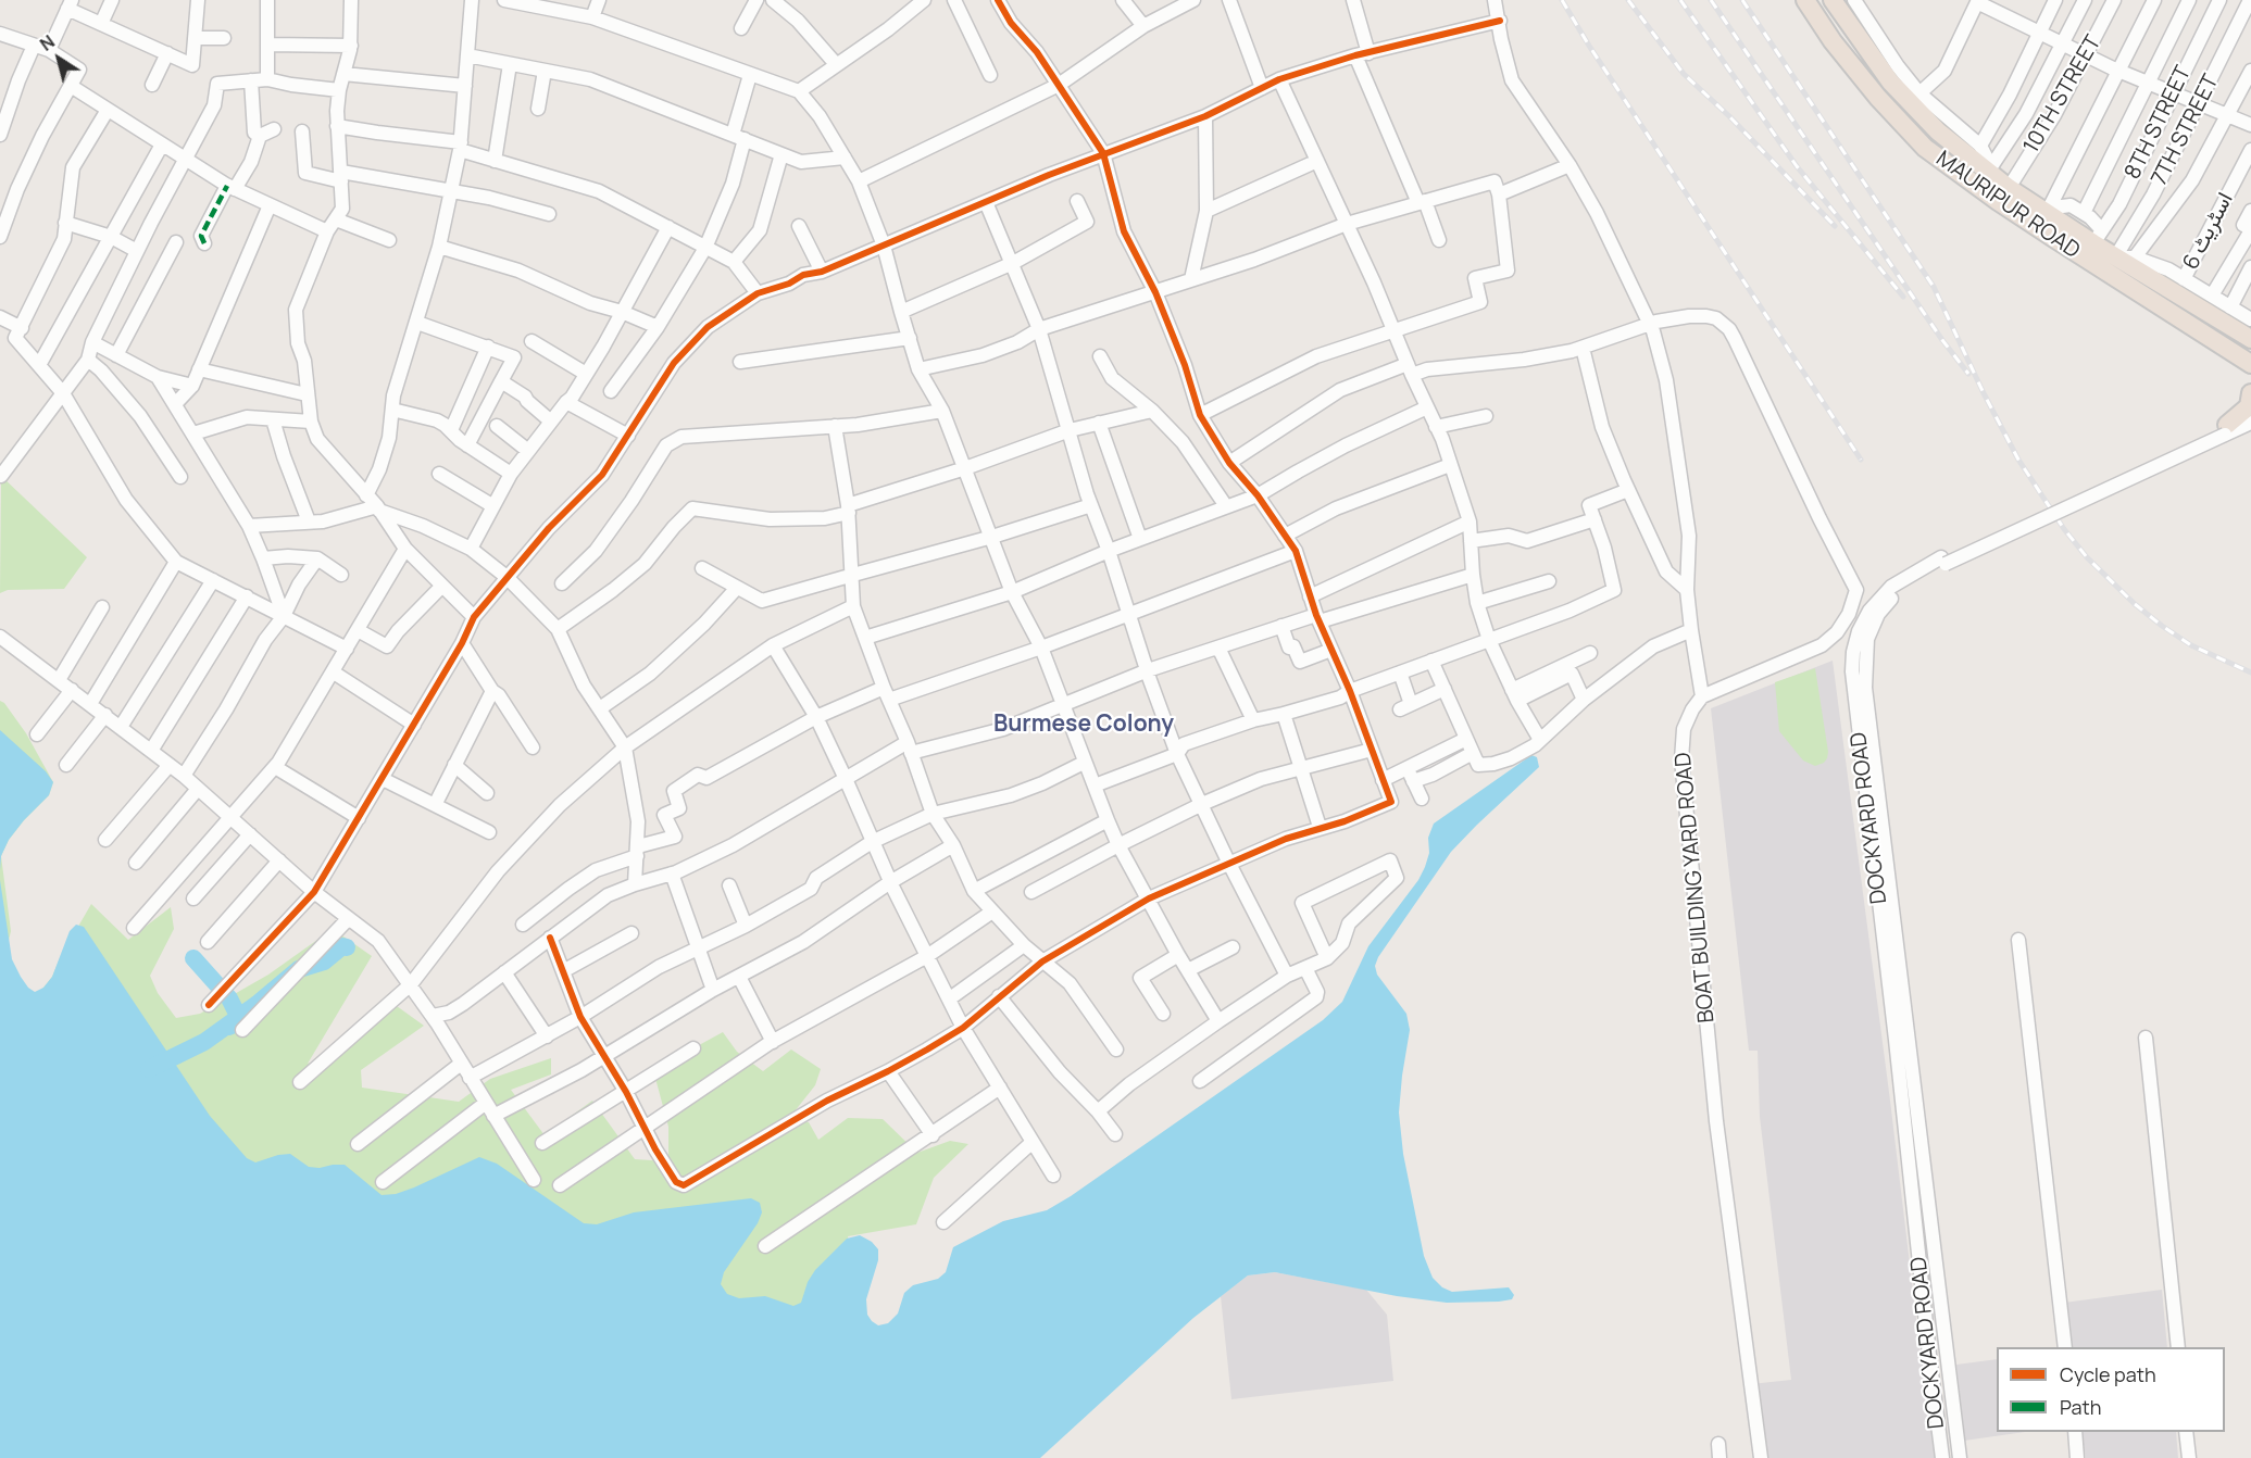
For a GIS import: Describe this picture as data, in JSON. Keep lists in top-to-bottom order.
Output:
{
  "streets": {
    "highway": ["MAURIPUR ROAD"],
    "street": [
      "10TH STREET",
      "8TH STREET",
      "7TH STREET",
      "اسٹریٹ 6",
      "DOCKYARD ROAD",
      "BOAT BUILDING YARD ROAD"
    ]
  },
  "crossings": [
    ["10TH STREET", "MAURIPUR ROAD"],
    ["8TH STREET", "MAURIPUR ROAD"],
    ["7TH STREET", "MAURIPUR ROAD"]
  ],
  "districts": ["Burmese Colony"],
  "legend": ["Cycle path", "Path"],
  "north": "top left"
}
